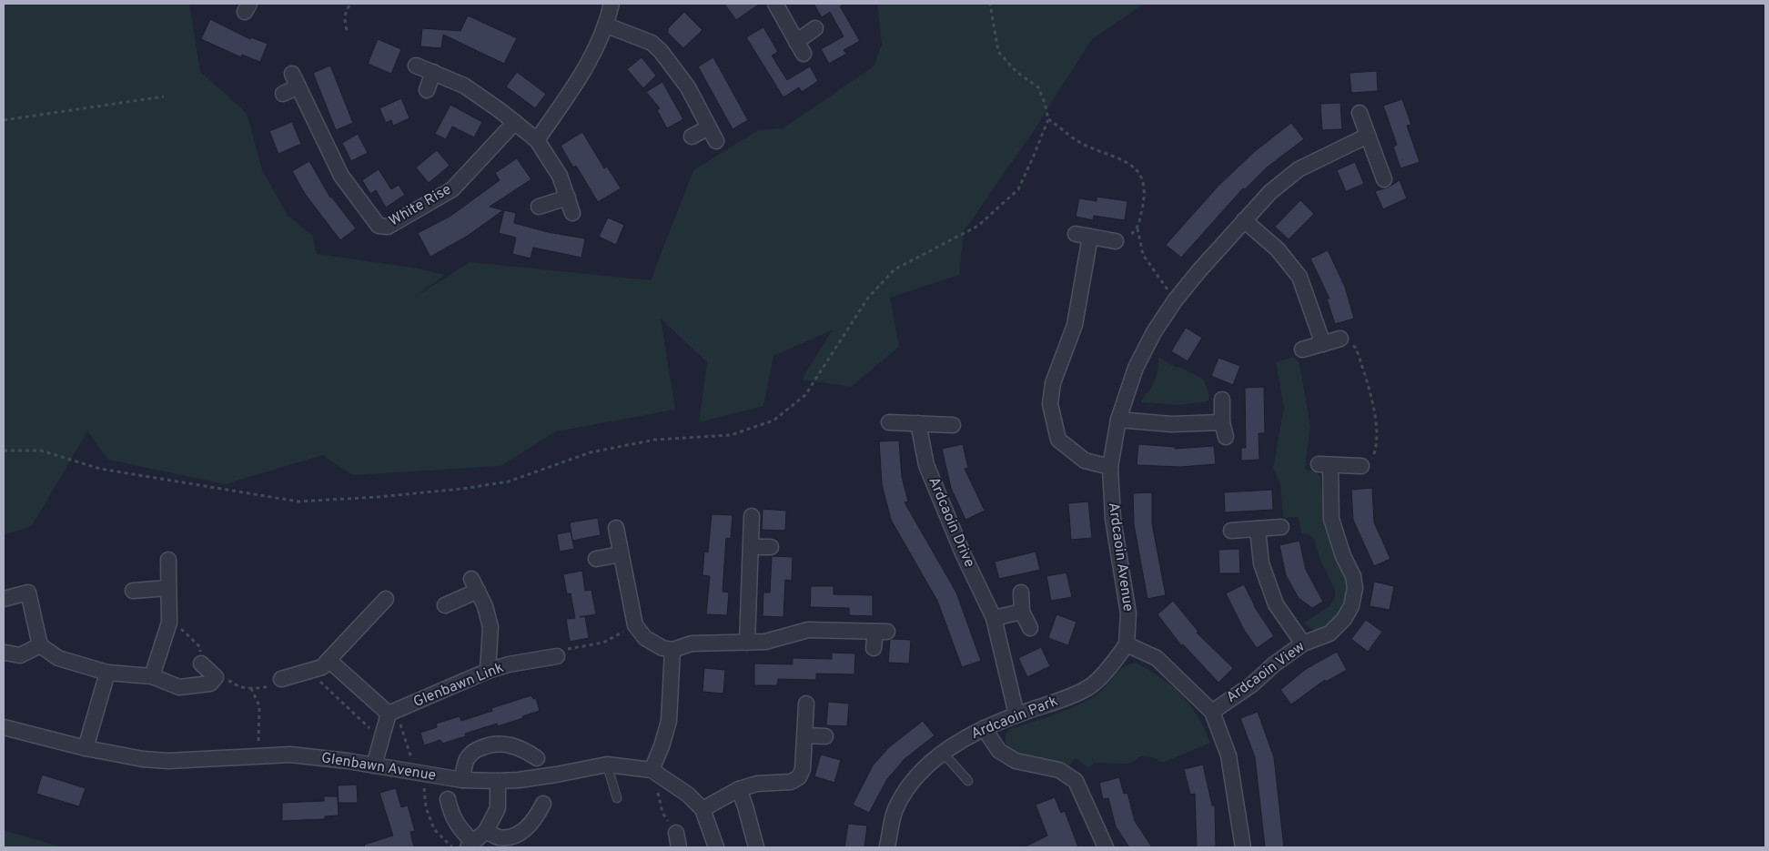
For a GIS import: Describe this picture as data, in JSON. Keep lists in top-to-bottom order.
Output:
{
  "streets": {
    "street": [
      "White Rise",
      "Ardcaoin Drive",
      "Ardcaoin Avenue",
      "Ardcaoin View",
      "Glenbawn Link",
      "Ardcaoin Park",
      "Glenbawn Avenue"
    ]
  },
  "crossings": [
    ["Ardcaoin Drive", "Ardcaoin Park"],
    ["Ardcaoin Avenue", "Ardcaoin Park"]
  ]
}
